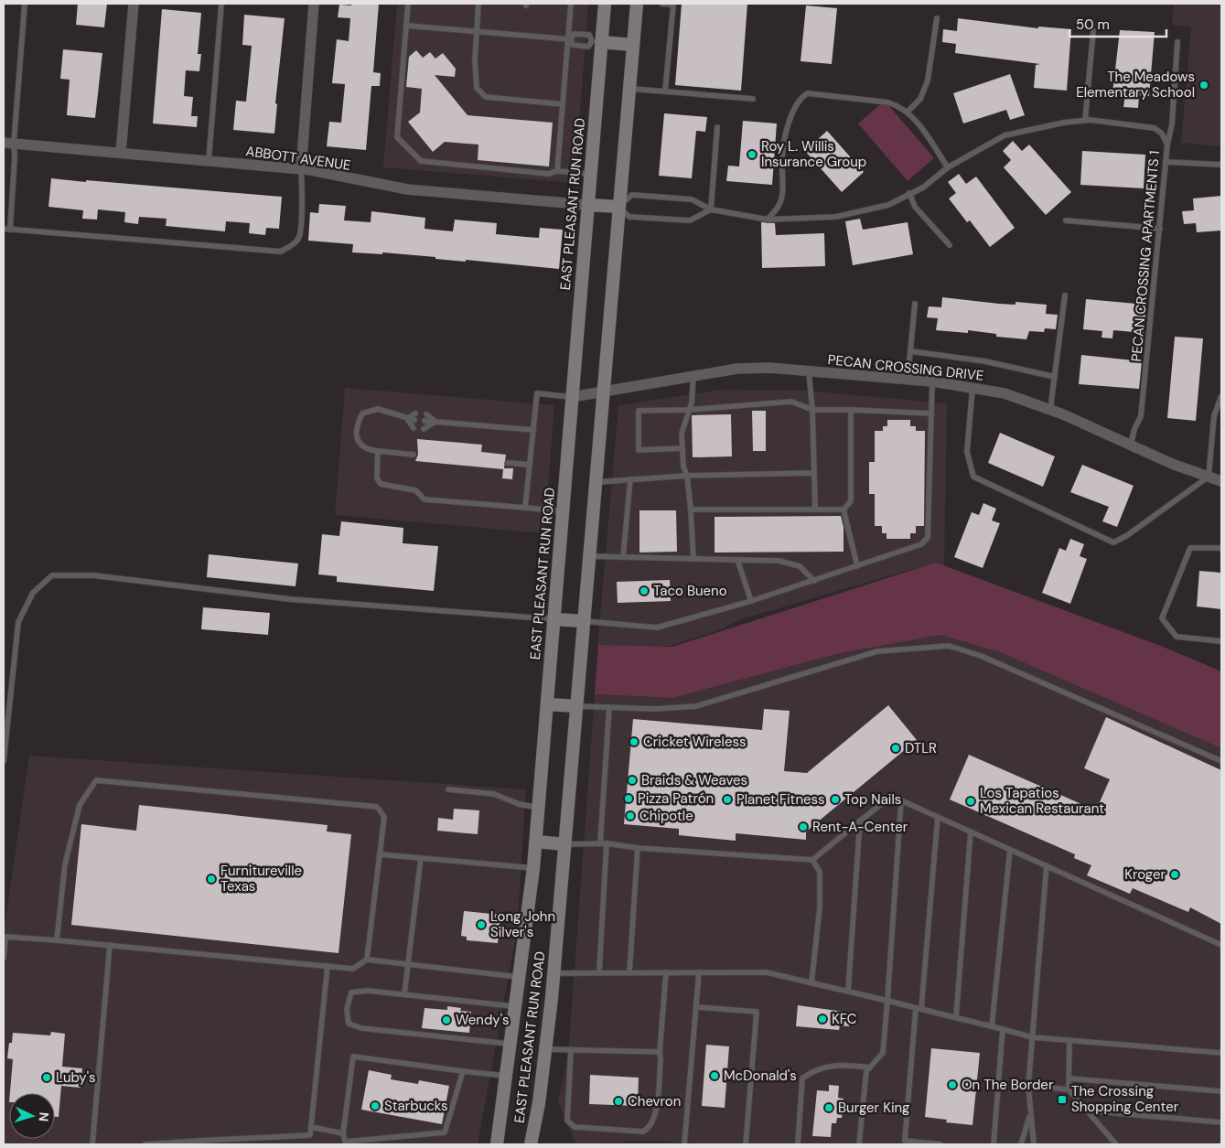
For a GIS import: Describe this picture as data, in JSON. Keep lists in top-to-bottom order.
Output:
{
  "streets": {
    "main road": ["EAST PLEASANT RUN ROAD"],
    "street": ["ABBOTT AVENUE", "PECAN CROSSING DRIVE"],
    "lane": ["PECAN CROSSING APARTMENTS 1"]
  },
  "crossings": [
    ["ABBOTT AVENUE", "EAST PLEASANT RUN ROAD"],
    ["EAST PLEASANT RUN ROAD", "PECAN CROSSING APARTMENTS 1"],
    ["EAST PLEASANT RUN ROAD", "PECAN CROSSING DRIVE"],
    ["PECAN CROSSING APARTMENTS 1", "PECAN CROSSING DRIVE"]
  ],
  "places": {
    "other": [
      "The Meadows Elementary School",
      "Roy L. Willis Insurance Group",
      "Taco Bueno",
      "Cricket Wireless",
      "DTLR",
      "Braids & Weaves",
      "Pizza Patrón",
      "Planet Fitness",
      "Top Nails",
      "Los Tapatios Mexican Restaurant",
      "Chipotle",
      "Rent-A-Center",
      "Kroger",
      "Furnitureville Texas",
      "Long John Silver's",
      "KFC",
      "Wendy's",
      "McDonald's",
      "Luby's",
      "On The Border",
      "Chevron",
      "Starbucks",
      "Burger King"
    ],
    "transit": ["The Crossing Shopping Center"]
  },
  "scale_bar": "50 m",
  "north": "right"
}
